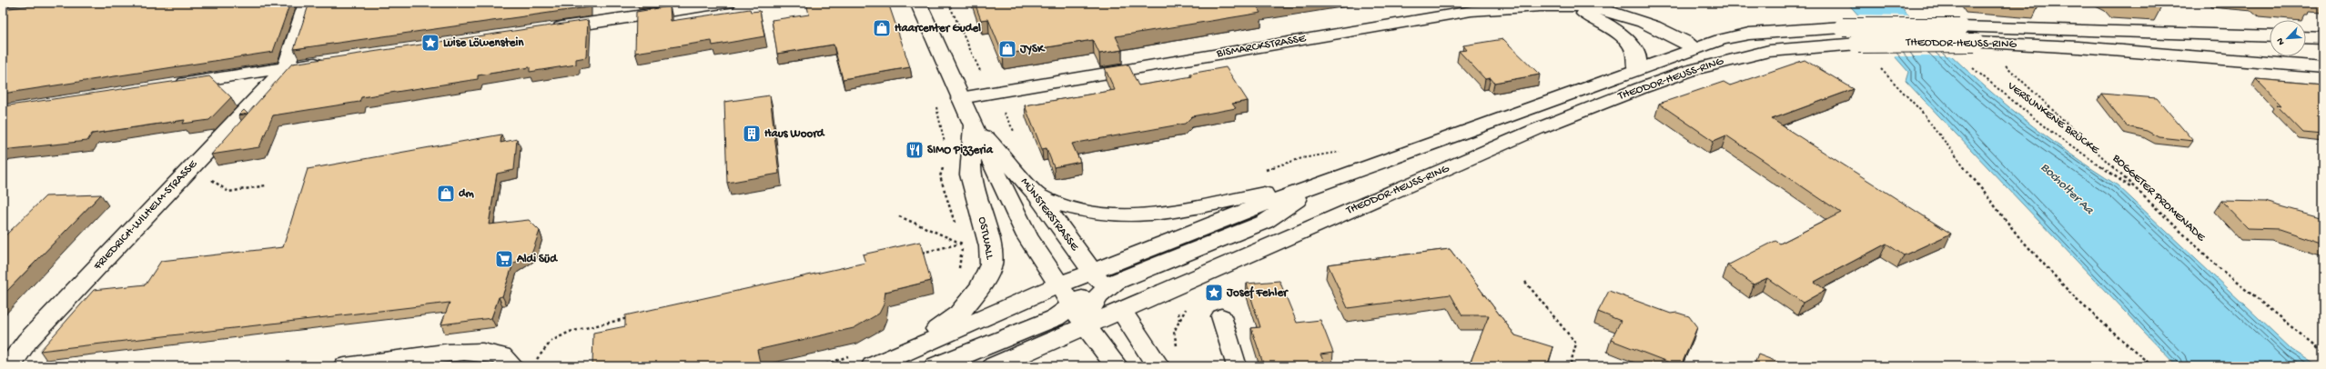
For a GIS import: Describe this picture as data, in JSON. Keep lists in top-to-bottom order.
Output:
{
  "streets": {
    "main road": [
      "THEODOR-HEUSS-RING",
      "BISMARCKSTRASSE",
      "MÜNSTERSTRASSE",
      "FRIEDRICH-WILHELM-STRASSE",
      "OSTWALL"
    ],
    "path": ["VERSUNKENE BRÜCKE", "BOGGETER PROMENADE"]
  },
  "crossings": [
    ["THEODOR-HEUSS-RING", "BISMARCKSTRASSE"],
    ["THEODOR-HEUSS-RING", "MÜNSTERSTRASSE"],
    ["THEODOR-HEUSS-RING", "OSTWALL"],
    ["BISMARCKSTRASSE", "MÜNSTERSTRASSE"],
    ["VERSUNKENE BRÜCKE", "BOGGETER PROMENADE"],
    ["MÜNSTERSTRASSE", "OSTWALL"]
  ],
  "water": ["Bocholter Aa"],
  "places": {
    "shop": ["Haarcenter Gudel", "JYSK", "dm"],
    "place": ["Luise Löwenstein", "Josef Fehler"],
    "building": ["Haus Woord"],
    "restaurant": ["SIMO Pizzeria"],
    "supermarket": ["Aldi Süd"]
  },
  "north": "bottom left"
}
